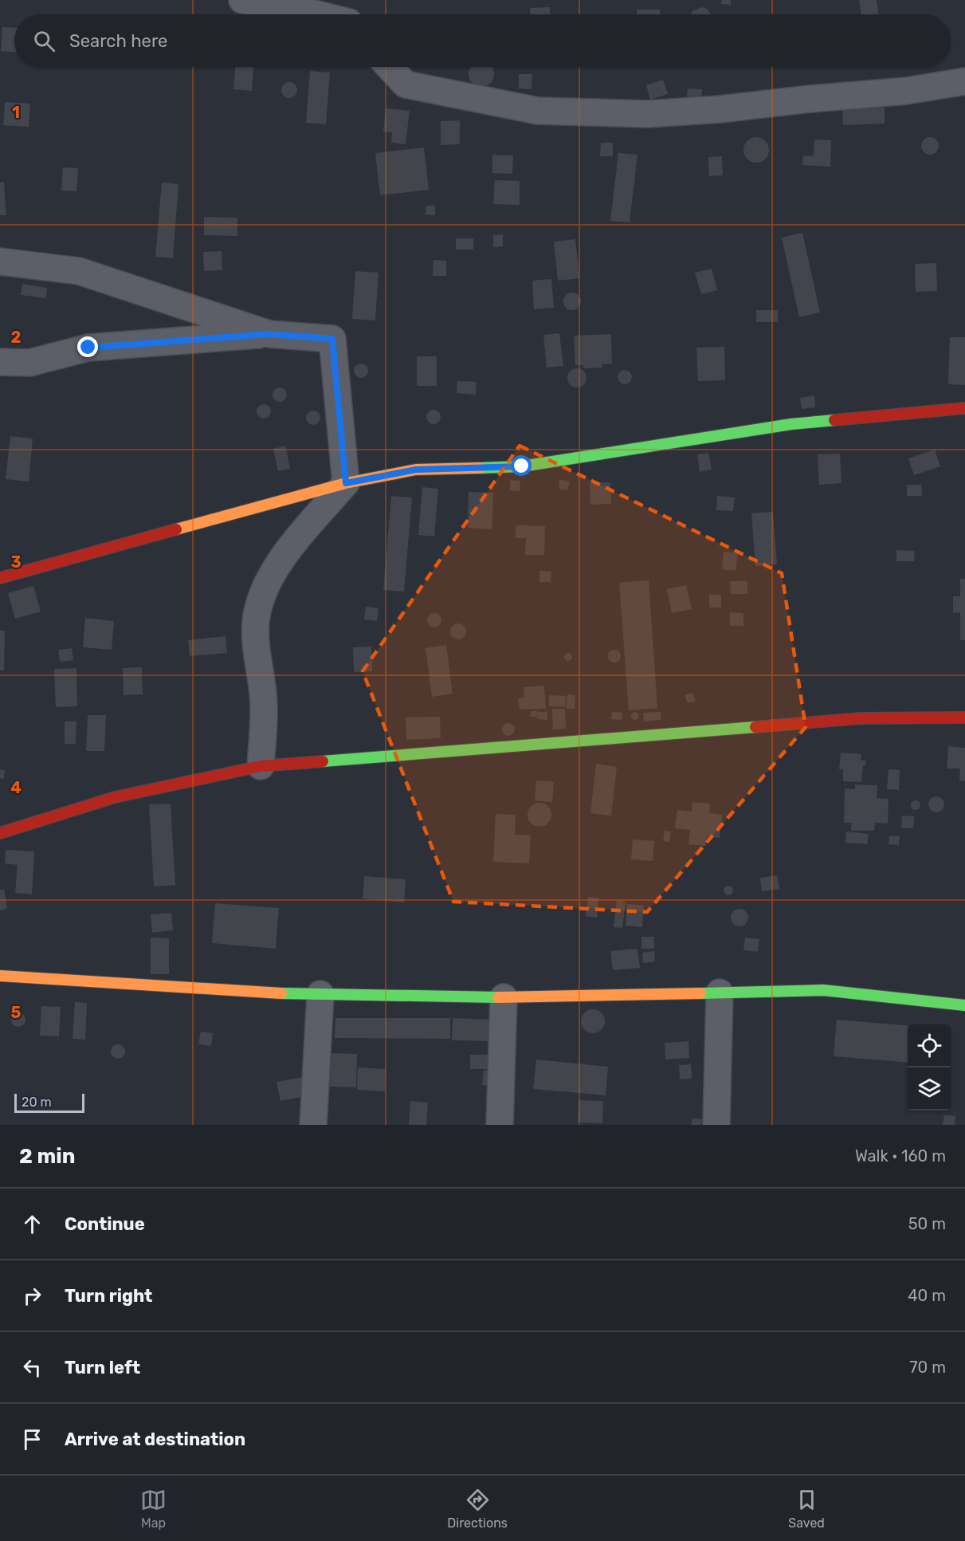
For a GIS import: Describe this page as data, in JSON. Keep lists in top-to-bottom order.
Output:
{
  "scale_bar": "20 m",
  "page": {
    "search": "Search here",
    "scale": "20 m",
    "heading": ["2 min", "Walk · 160 m"],
    "list": [
      ["Continue", "50 m"],
      ["Turn right", "40 m"],
      ["Turn left", "70 m"],
      "Arrive at destination"
    ],
    "nav": ["Map", "Directions", "Saved"]
  },
  "grid": {
    "rows": [
      "1",
      "2",
      "3",
      "4",
      "5"
    ]
  }
}
